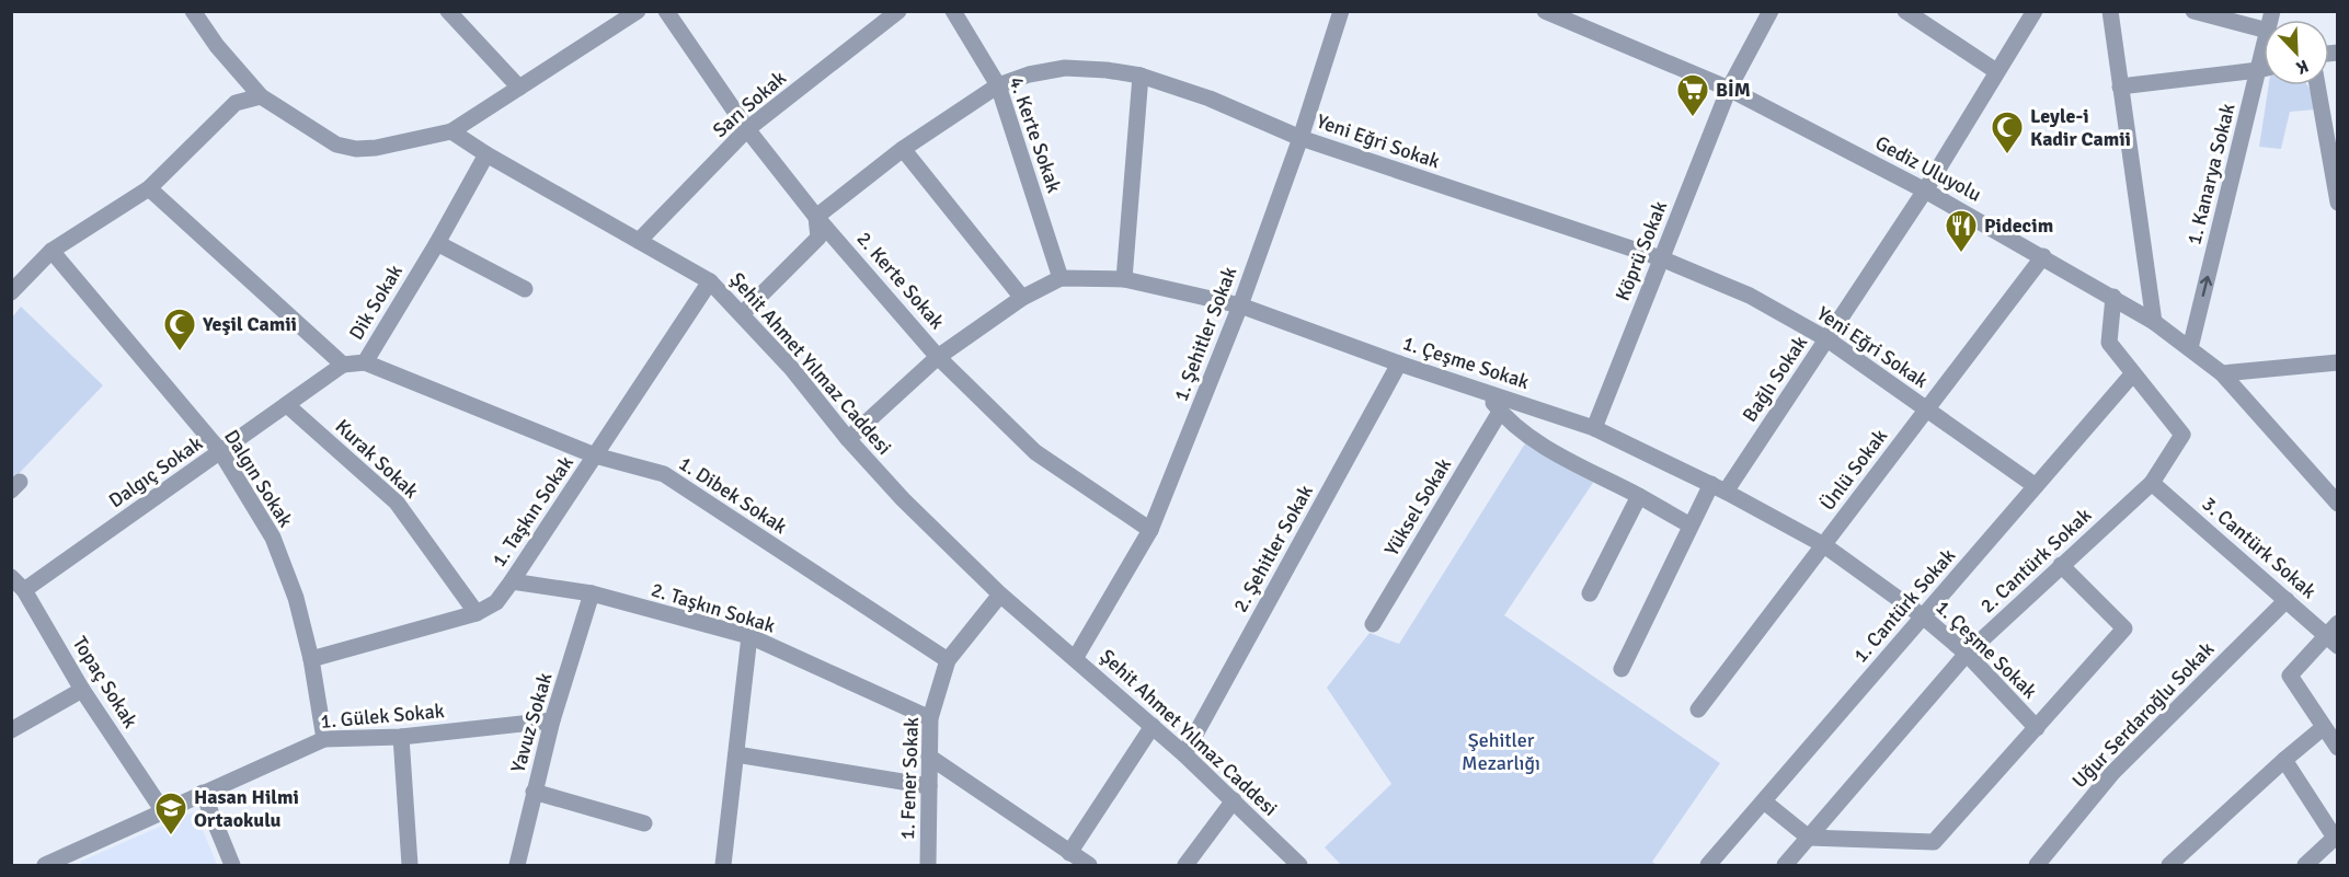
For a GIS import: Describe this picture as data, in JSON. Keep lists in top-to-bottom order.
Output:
{
  "streets": {
    "street": [
      "Sarı Sokak",
      "4. Kerte Sokak",
      "Yeni Eğri Sokak",
      "Gediz Uluyolu",
      "1. Kanarya Sokak",
      "Köprü Sokak",
      "2. Kerte Sokak",
      "Dik Sokak",
      "1. Şehitler Sokak",
      "1. Çeşme Sokak",
      "Şehit Ahmet Yılmaz Caddesi",
      "Bağlı Sokak",
      "Kurak Sokak",
      "Ünlü Sokak",
      "Dalgıç Sokak",
      "Dalgın Sokak",
      "1. Dibek Sokak",
      "Yüksel Sokak",
      "1. Taşkın Sokak",
      "3. Cantürk Sokak",
      "2. Şehitler Sokak",
      "2. Cantürk Sokak",
      "1. Cantürk Sokak",
      "2. Taşkın Sokak",
      "Topaç Sokak",
      "Uğur Serdaroğlu Sokak",
      "1. Gülek Sokak",
      "Yavuz Sokak",
      "1. Fener Sokak"
    ]
  },
  "crossings": [
    ["Sarı Sokak", "2. Kerte Sokak"],
    ["Sarı Sokak", "Şehit Ahmet Yılmaz Caddesi"],
    ["4. Kerte Sokak", "Yeni Eğri Sokak"],
    ["4. Kerte Sokak", "1. Çeşme Sokak"],
    ["Yeni Eğri Sokak", "Köprü Sokak"],
    ["Yeni Eğri Sokak", "2. Kerte Sokak"],
    ["Yeni Eğri Sokak", "1. Şehitler Sokak"],
    ["Yeni Eğri Sokak", "Bağlı Sokak"],
    ["Yeni Eğri Sokak", "Ünlü Sokak"],
    ["Yeni Eğri Sokak", "1. Cantürk Sokak"],
    ["Gediz Uluyolu", "1. Kanarya Sokak"],
    ["Gediz Uluyolu", "Köprü Sokak"],
    ["Gediz Uluyolu", "Bağlı Sokak"],
    ["Gediz Uluyolu", "Ünlü Sokak"],
    ["Köprü Sokak", "1. Çeşme Sokak"],
    ["2. Kerte Sokak", "1. Şehitler Sokak"],
    ["2. Kerte Sokak", "1. Çeşme Sokak"],
    ["Dik Sokak", "Şehit Ahmet Yılmaz Caddesi"],
    ["Dik Sokak", "Dalgıç Sokak"],
    ["Dik Sokak", "1. Dibek Sokak"],
    ["1. Şehitler Sokak", "1. Çeşme Sokak"],
    ["1. Şehitler Sokak", "Şehit Ahmet Yılmaz Caddesi"],
    ["1. Çeşme Sokak", "Şehit Ahmet Yılmaz Caddesi"],
    ["1. Çeşme Sokak", "Bağlı Sokak"],
    ["1. Çeşme Sokak", "Ünlü Sokak"],
    ["1. Çeşme Sokak", "2. Şehitler Sokak"],
    ["1. Çeşme Sokak", "2. Cantürk Sokak"],
    ["1. Çeşme Sokak", "1. Cantürk Sokak"],
    ["Şehit Ahmet Yılmaz Caddesi", "1. Taşkın Sokak"],
    ["Şehit Ahmet Yılmaz Caddesi", "2. Şehitler Sokak"],
    ["Şehit Ahmet Yılmaz Caddesi", "1. Fener Sokak"],
    ["Kurak Sokak", "Dalgıç Sokak"],
    ["Kurak Sokak", "1. Taşkın Sokak"],
    ["Dalgıç Sokak", "Dalgın Sokak"],
    ["Dalgıç Sokak", "Topaç Sokak"],
    ["Dalgın Sokak", "1. Taşkın Sokak"],
    ["Dalgın Sokak", "1. Gülek Sokak"],
    ["1. Dibek Sokak", "1. Taşkın Sokak"],
    ["1. Dibek Sokak", "1. Fener Sokak"],
    ["1. Taşkın Sokak", "2. Taşkın Sokak"],
    ["3. Cantürk Sokak", "2. Cantürk Sokak"],
    ["3. Cantürk Sokak", "Uğur Serdaroğlu Sokak"],
    ["2. Cantürk Sokak", "1. Cantürk Sokak"],
    ["2. Taşkın Sokak", "Yavuz Sokak"],
    ["2. Taşkın Sokak", "1. Fener Sokak"],
    ["Topaç Sokak", "1. Gülek Sokak"],
    ["1. Gülek Sokak", "Yavuz Sokak"]
  ],
  "parks": ["Şehitler Mezarlığı"],
  "places": {
    "supermarket": ["BİM"],
    "mosque": ["Leyle-i Kadir Camii", "Yeşil Camii"],
    "restaurant": ["Pidecim"],
    "school or university": ["Hasan Hilmi Ortaokulu"]
  },
  "north": "bottom right"
}
